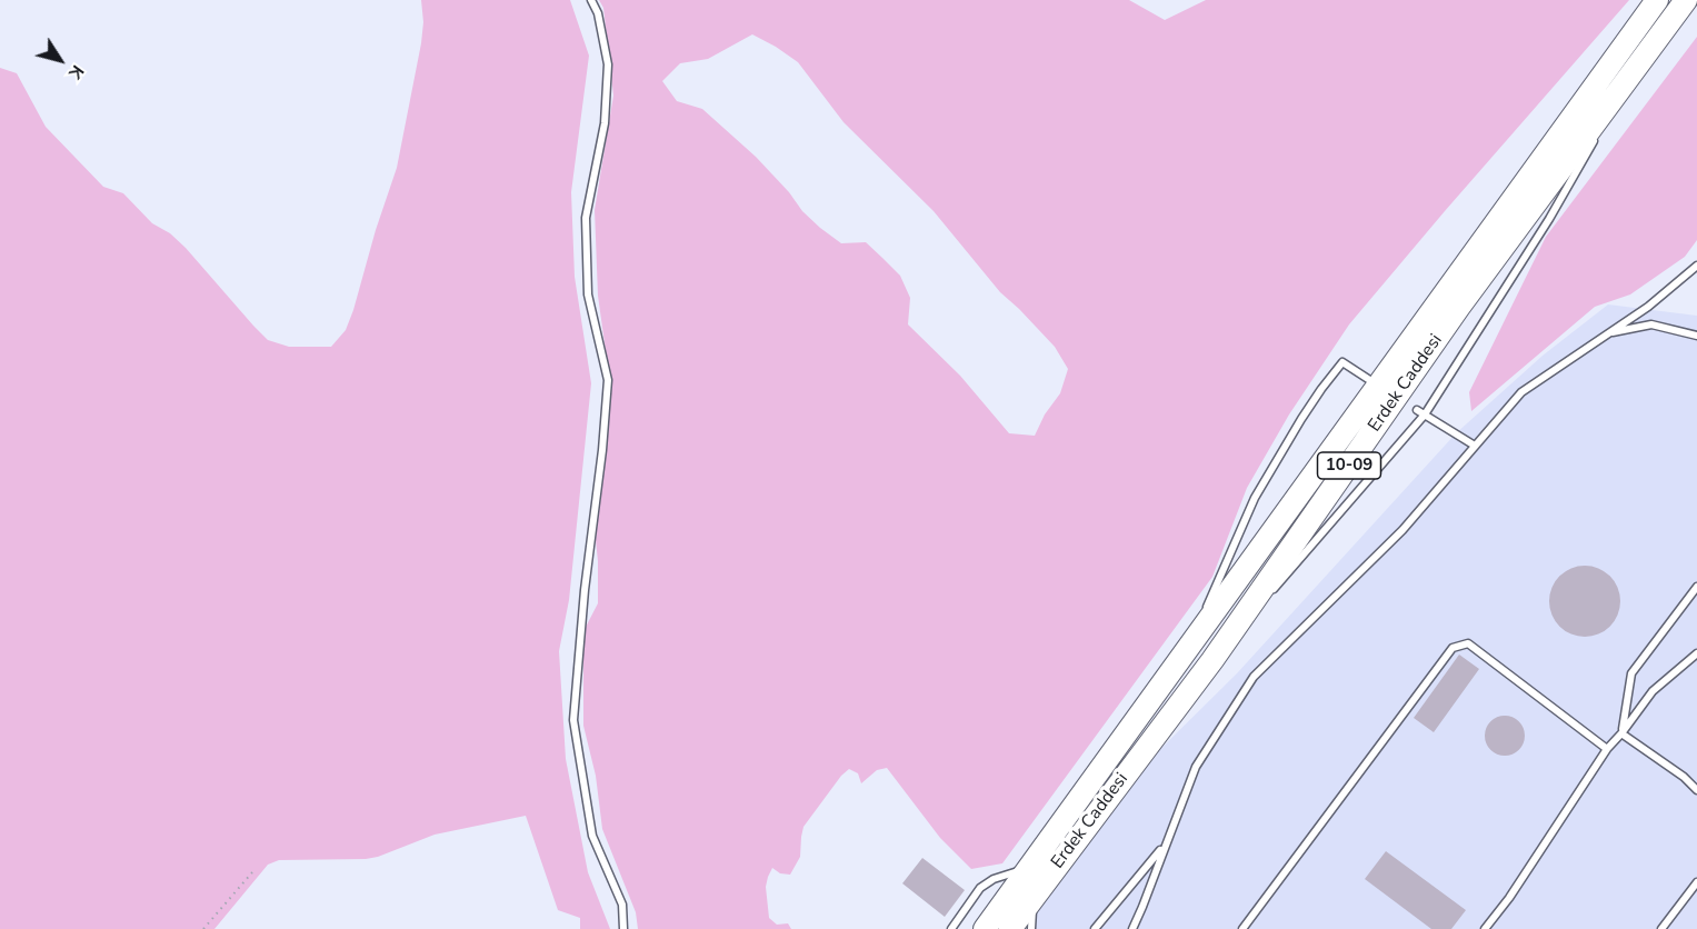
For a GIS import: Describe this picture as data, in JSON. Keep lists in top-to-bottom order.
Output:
{
  "streets": {
    "main road": ["Erdek Caddesi", "10-09"]
  },
  "north": "bottom right"
}
